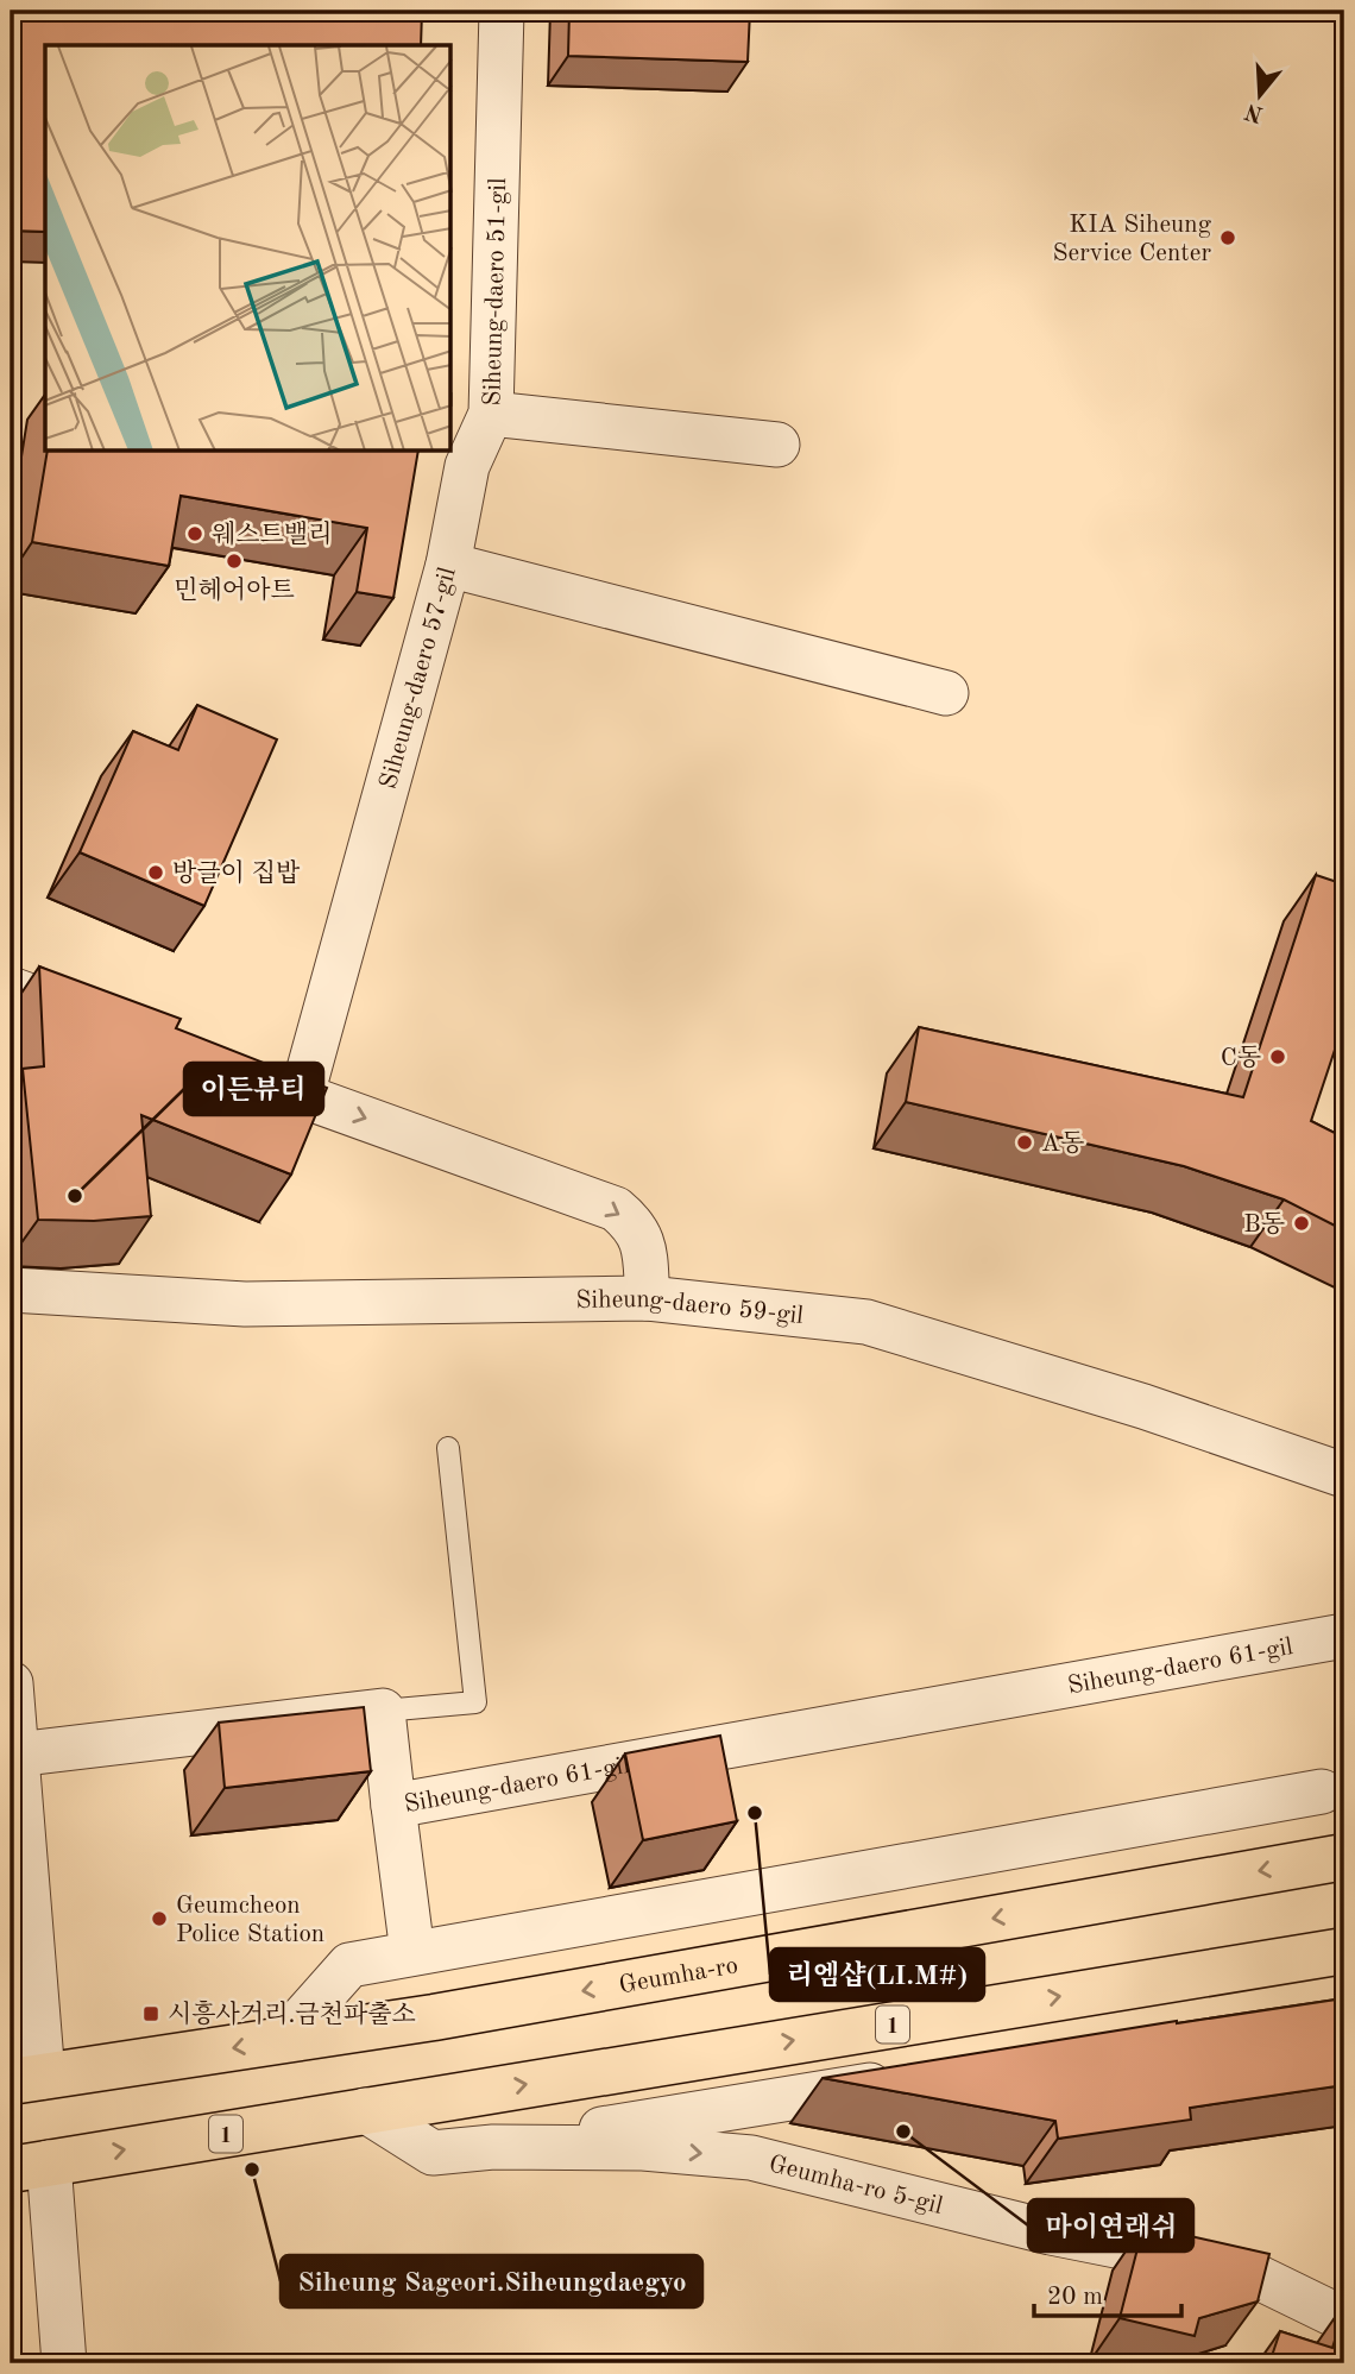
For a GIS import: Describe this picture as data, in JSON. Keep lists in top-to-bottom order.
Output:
{
  "streets": {
    "main road": ["Geumha-ro", "1"],
    "street": [
      "Siheung-daero 51-gil",
      "Siheung-daero 57-gil",
      "Siheung-daero 59-gil",
      "Siheung-daero 61-gil",
      "Geumha-ro 5-gil"
    ]
  },
  "crossings": [
    ["Siheung-daero 51-gil", "Siheung-daero 57-gil"],
    ["1", "Geumha-ro 5-gil"]
  ],
  "places": {
    "other": [
      "KIA Siheung Service Center",
      "웨스트밸리",
      "민헤어아트",
      "방글이 집밥",
      "C동",
      "A동",
      "이든뷰티",
      "B동",
      "리엠샵(LI.M#)",
      "Geumcheon Police Station",
      "마이연래쉬",
      "Siheung Sageori.Siheungdaegyo"
    ],
    "transit": ["시흥사거리.금천파출소"]
  },
  "scale_bar": "20 m",
  "north": "bottom"
}
